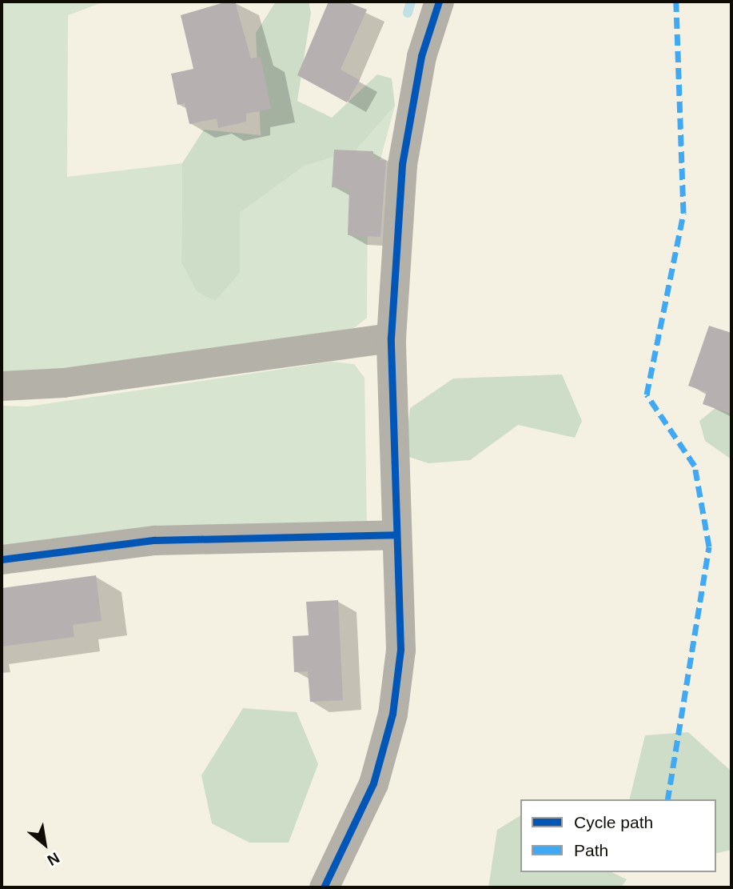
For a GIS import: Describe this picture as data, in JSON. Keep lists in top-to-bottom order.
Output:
{
  "legend": ["Cycle path", "Path"],
  "north": "bottom right"
}
